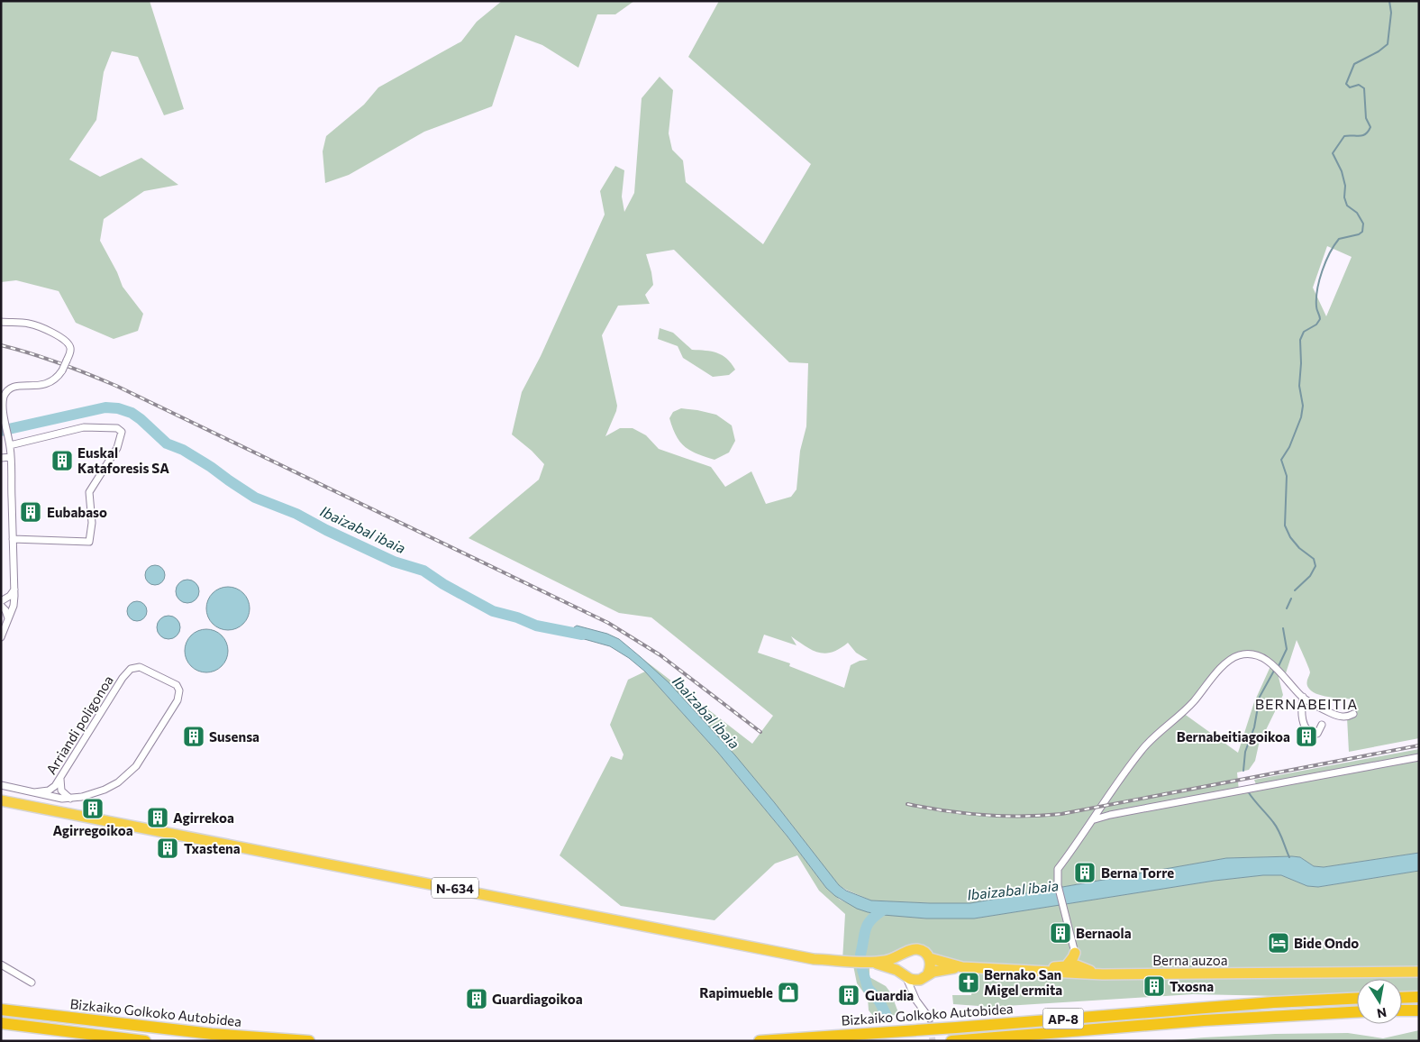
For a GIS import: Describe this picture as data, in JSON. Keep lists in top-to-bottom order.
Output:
{
  "streets": {
    "highway": [
      "N-634",
      "Berna auzoa",
      "Bizkaiko Golkoko Autobidea",
      "AP-8"
    ],
    "street": ["Arriandi poligonoa"]
  },
  "crossings": [
    ["N-634", "Berna auzoa"]
  ],
  "districts": ["BERNABEITIA"],
  "water": ["Ibaizabal ibaia"],
  "places": {
    "building": [
      "Euskal Kataforesis SA",
      "Eubabaso",
      "Susensa",
      "Bernabeitiagoikoa",
      "Agirregoikoa",
      "Agirrekoa",
      "Txastena",
      "Berna Torre",
      "Bernaola",
      "Txosna",
      "Guardia",
      "Guardiagoikoa"
    ],
    "hotel": ["Bide Ondo"],
    "church": ["Bernako San Migel ermita"],
    "shop": ["Rapimueble"]
  },
  "north": "bottom"
}
